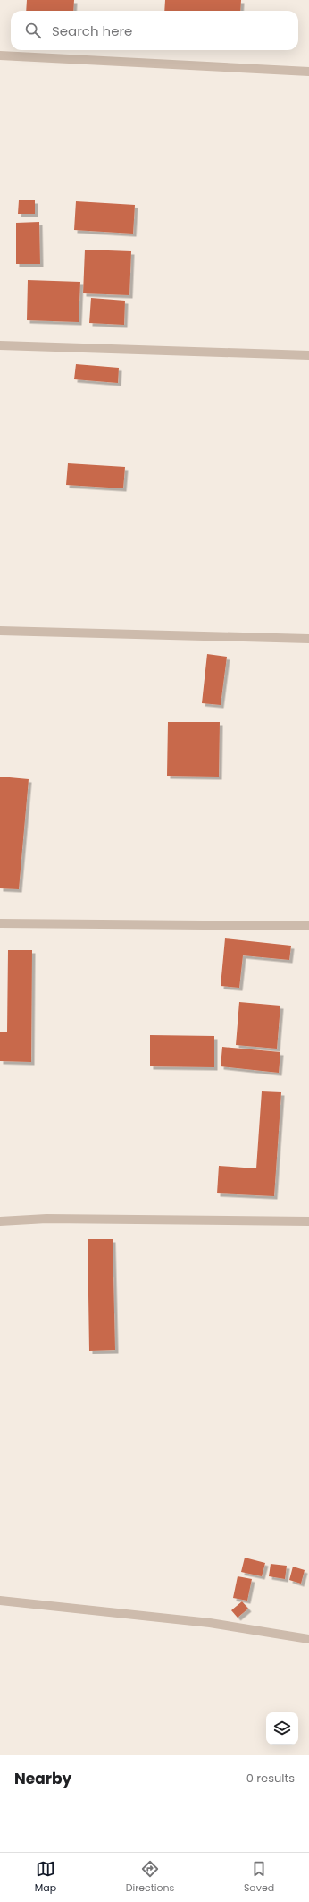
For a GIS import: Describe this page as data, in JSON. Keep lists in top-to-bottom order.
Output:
{
  "page": {
    "search": "Search here",
    "heading": ["Nearby", "0 results"],
    "nav": ["Map", "Directions", "Saved"]
  }
}
